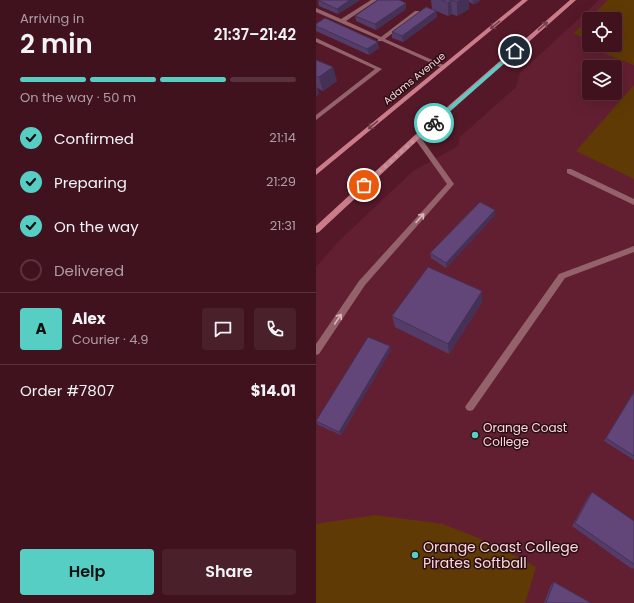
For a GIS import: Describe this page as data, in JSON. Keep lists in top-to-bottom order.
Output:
{
  "streets": {
    "main road": ["Adams Avenue"]
  },
  "places": ["Orange Coast College", "Orange Coast College Pirates Softball"],
  "page": {
    "heading": ["2 min", "Arriving in", "21:37–21:42"],
    "panel": [
      "Alex",
      "Courier · 4.9",
      "Order #7807",
      "$14.01"
    ],
    "bar": "On the way · 50 m",
    "list": [
      ["Confirmed", "21:14"],
      ["Preparing", "21:29"],
      ["On the way", "21:31"],
      "Delivered"
    ],
    "round": "A",
    "buttons": ["Help", "Share"]
  }
}
